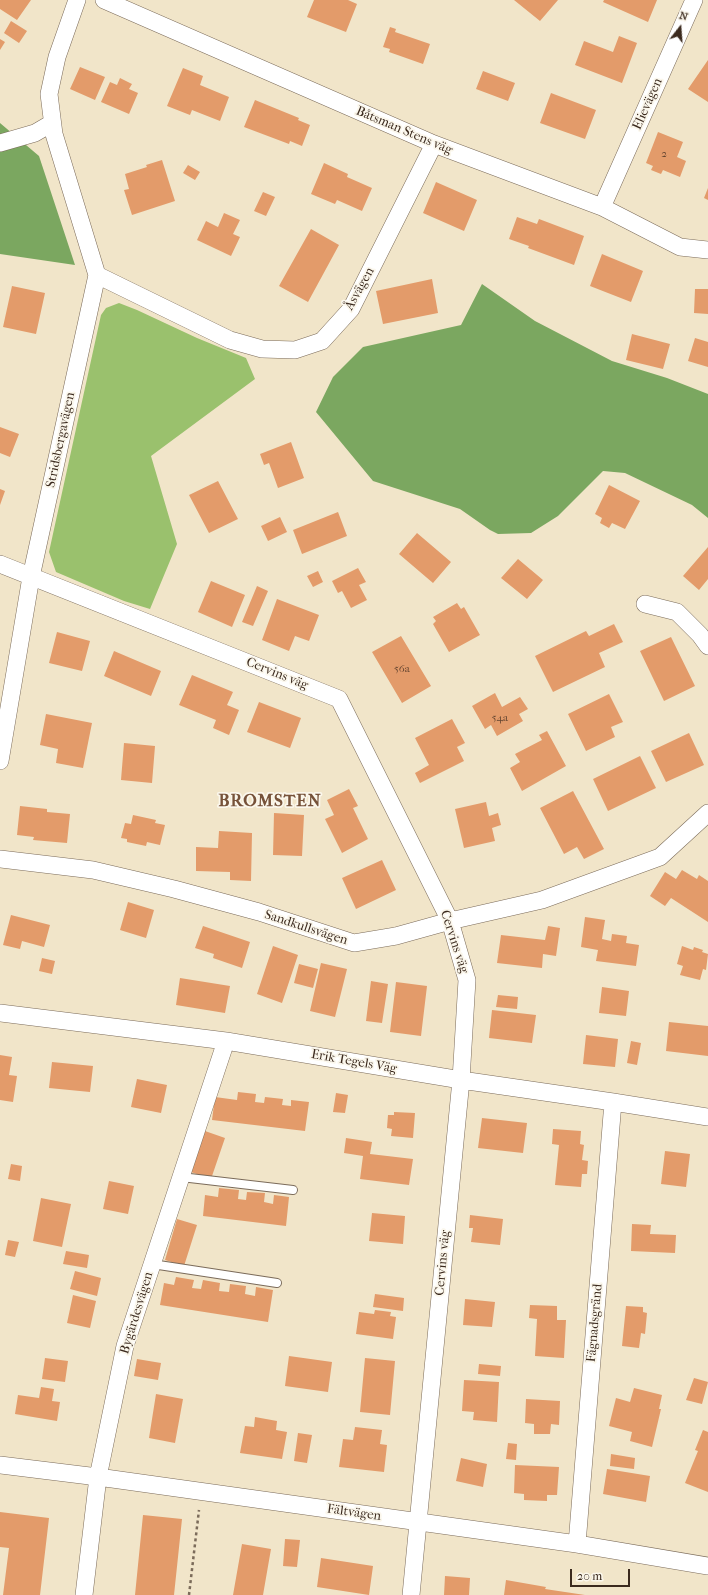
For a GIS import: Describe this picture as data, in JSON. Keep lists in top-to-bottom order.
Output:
{
  "streets": {
    "street": [
      "Elievägen",
      "Båtsman Stens väg",
      "Åsvägen",
      "Stridsbergavägen",
      "Cervins väg",
      "Sandkullsvägen",
      "Erik Tegels Väg",
      "Bygärdesvägen",
      "Fägnadsgränd",
      "Fältvägen"
    ]
  },
  "crossings": [
    ["Elievägen", "Båtsman Stens väg"],
    ["Båtsman Stens väg", "Åsvägen"],
    ["Åsvägen", "Stridsbergavägen"],
    ["Stridsbergavägen", "Cervins väg"],
    ["Cervins väg", "Sandkullsvägen"],
    ["Cervins väg", "Erik Tegels Väg"],
    ["Cervins väg", "Fältvägen"],
    ["Erik Tegels Väg", "Bygärdesvägen"],
    ["Erik Tegels Väg", "Fägnadsgränd"],
    ["Bygärdesvägen", "Fältvägen"],
    ["Fägnadsgränd", "Fältvägen"]
  ],
  "districts": ["BROMSTEN"],
  "house_numbers": ["2", "56a", "54a"],
  "scale_bar": "20 m",
  "north": "top"
}
